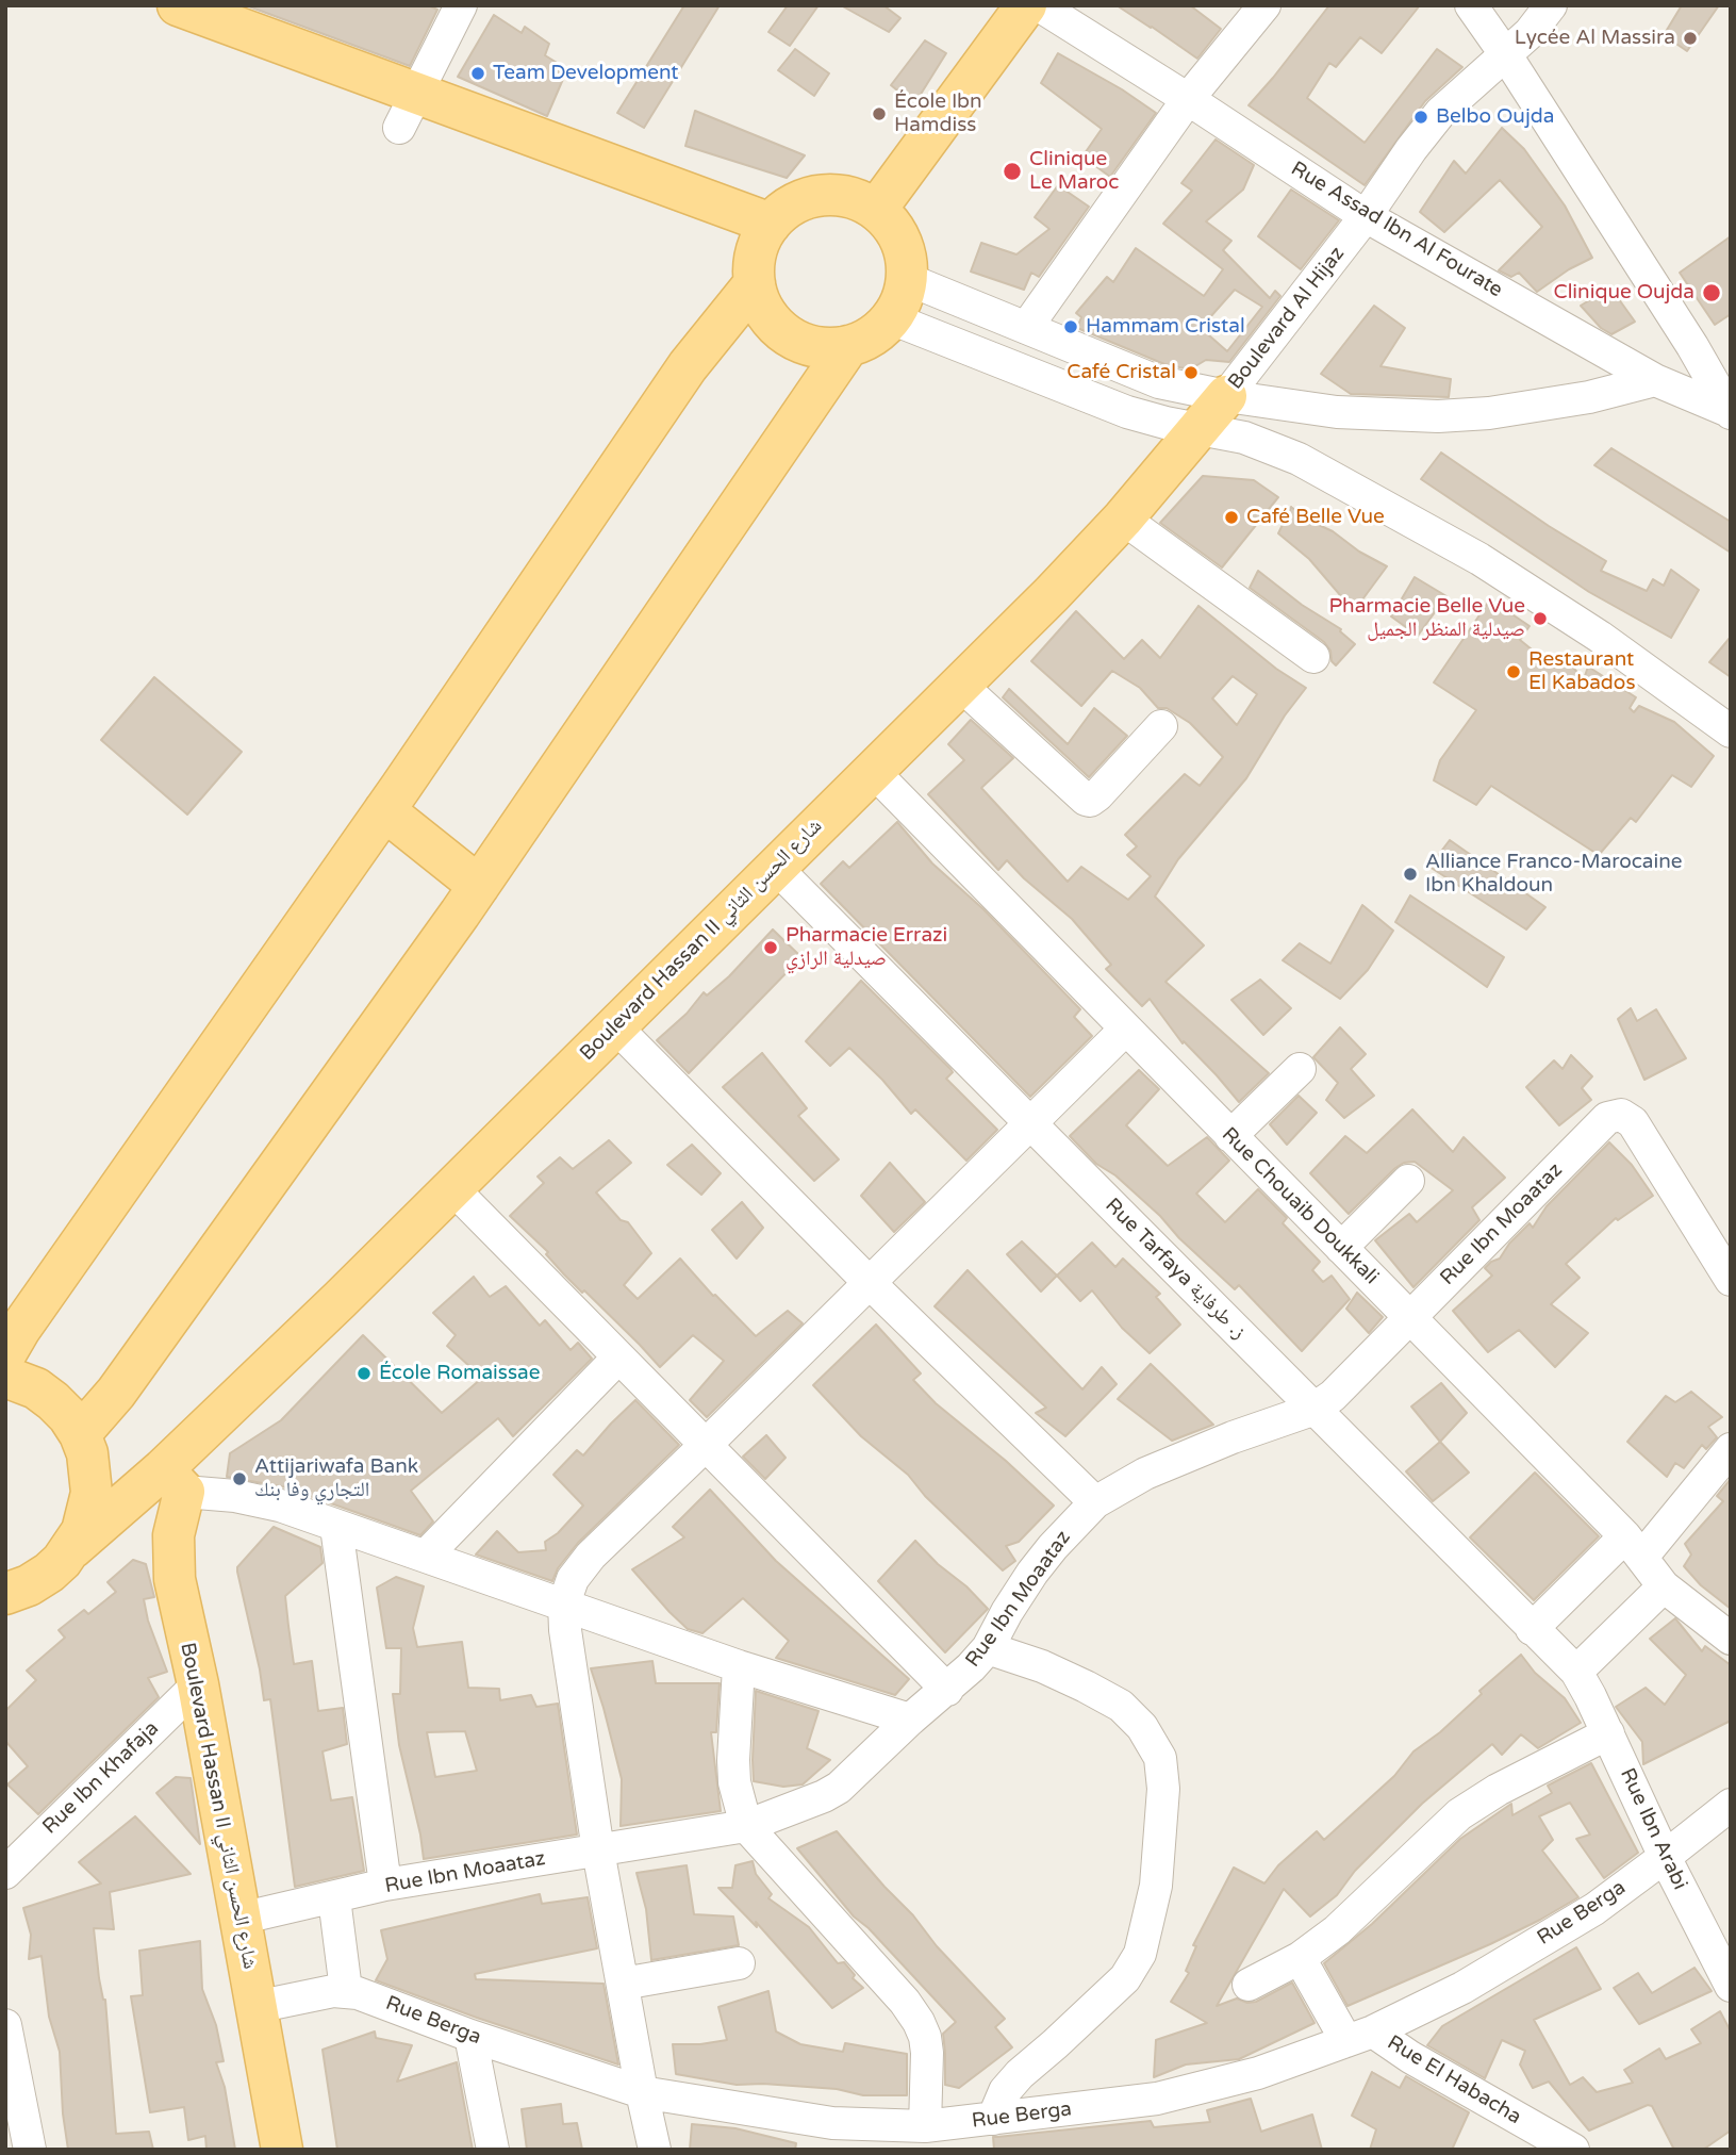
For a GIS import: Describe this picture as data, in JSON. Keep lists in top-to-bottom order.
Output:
{
  "streets": {
    "main road": ["Boulevard Hassan II شارع الحسن الثاني"],
    "street": [
      "Rue Assad Ibn Al Fourate",
      "Boulevard Al Hijaz",
      "Rue Chouaib Doukkali",
      "Rue Ibn Moaataz",
      "Rue Tarfaya ز. طرفاية",
      "Rue Ibn Khafaja",
      "Rue Ibn Arabi",
      "Rue Berga",
      "Rue El Habacha"
    ]
  },
  "crossings": [
    ["Rue Assad Ibn Al Fourate", "Boulevard Al Hijaz"],
    ["Boulevard Al Hijaz", "Boulevard Hassan II شارع الحسن الثاني"],
    ["Boulevard Hassan II شارع الحسن الثاني", "Rue Chouaib Doukkali"],
    ["Boulevard Hassan II شارع الحسن الثاني", "Rue Ibn Moaataz"],
    ["Boulevard Hassan II شارع الحسن الثاني", "Rue Tarfaya ز. طرفاية"],
    ["Boulevard Hassan II شارع الحسن الثاني", "Rue Ibn Khafaja"],
    ["Boulevard Hassan II شارع الحسن الثاني", "Rue Berga"],
    ["Rue Chouaib Doukkali", "Rue Ibn Moaataz"],
    ["Rue Ibn Moaataz", "Rue Tarfaya ز. طرفاية"],
    ["Rue Tarfaya ز. طرفاية", "Rue Ibn Arabi"],
    ["Rue Ibn Arabi", "Rue Berga"],
    ["Rue Berga", "Rue El Habacha"]
  ],
  "places": [
    "Lycée Al Massira",
    "Team Development",
    "École Ibn Hamdiss",
    "Belbo Oujda",
    "Clinique Le Maroc",
    "Clinique Oujda",
    "Hammam Cristal",
    "Café Cristal",
    "Café Belle Vue",
    "Pharmacie Belle Vue صيدلية المنظر الجميل",
    "Restaurant El Kabados",
    "Alliance Franco-Marocaine Ibn Khaldoun",
    "Pharmacie Errazi صيدلية الرازي",
    "École Romaissae",
    "Attijariwafa Bank التجاري وفا بنك"
  ]
}
